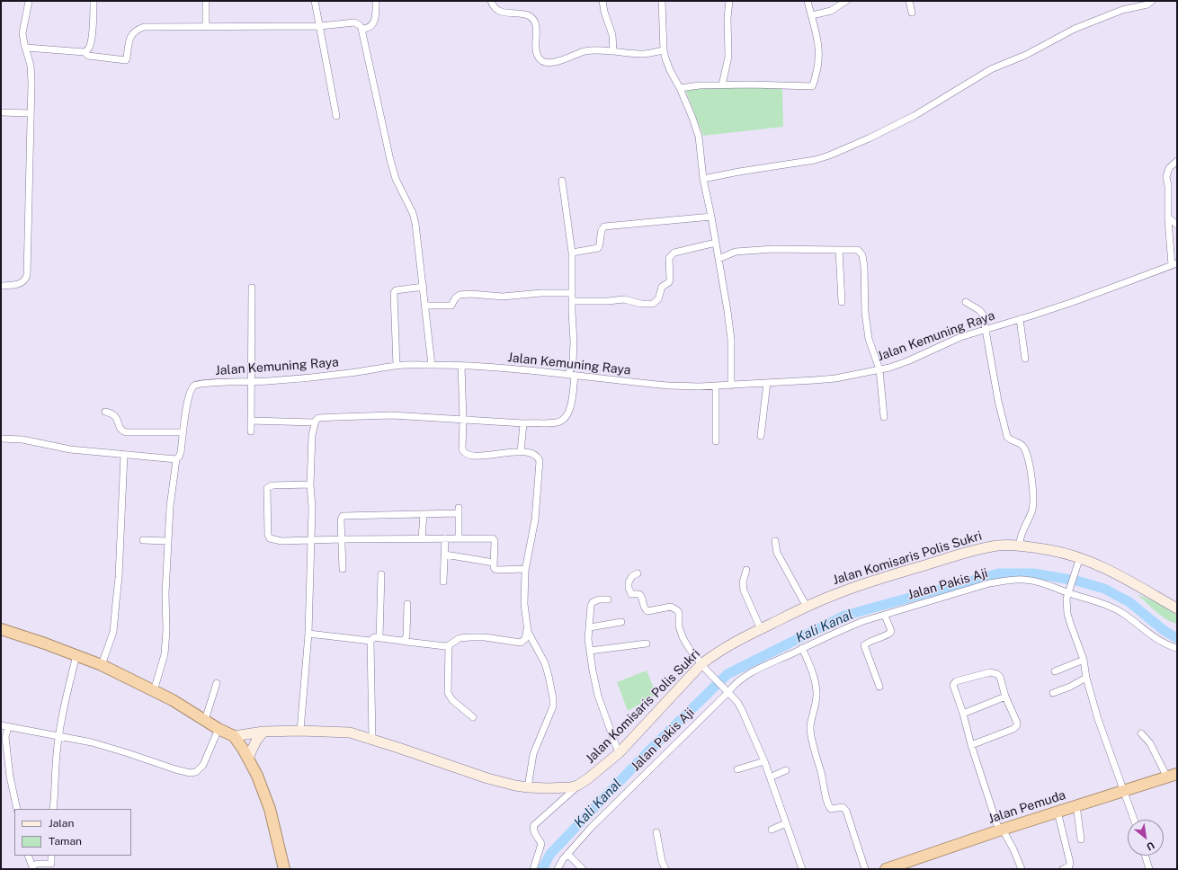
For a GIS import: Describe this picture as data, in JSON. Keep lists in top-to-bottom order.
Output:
{
  "streets": {
    "highway": ["Jalan Pemuda"],
    "main road": ["Jalan Komisaris Polis Sukri"],
    "street": ["Jalan Kemuning Raya", "Jalan Pakis Aji"]
  },
  "water": ["Kali Kanal"],
  "legend": ["Jalan", "Taman"],
  "north": "bottom right"
}
